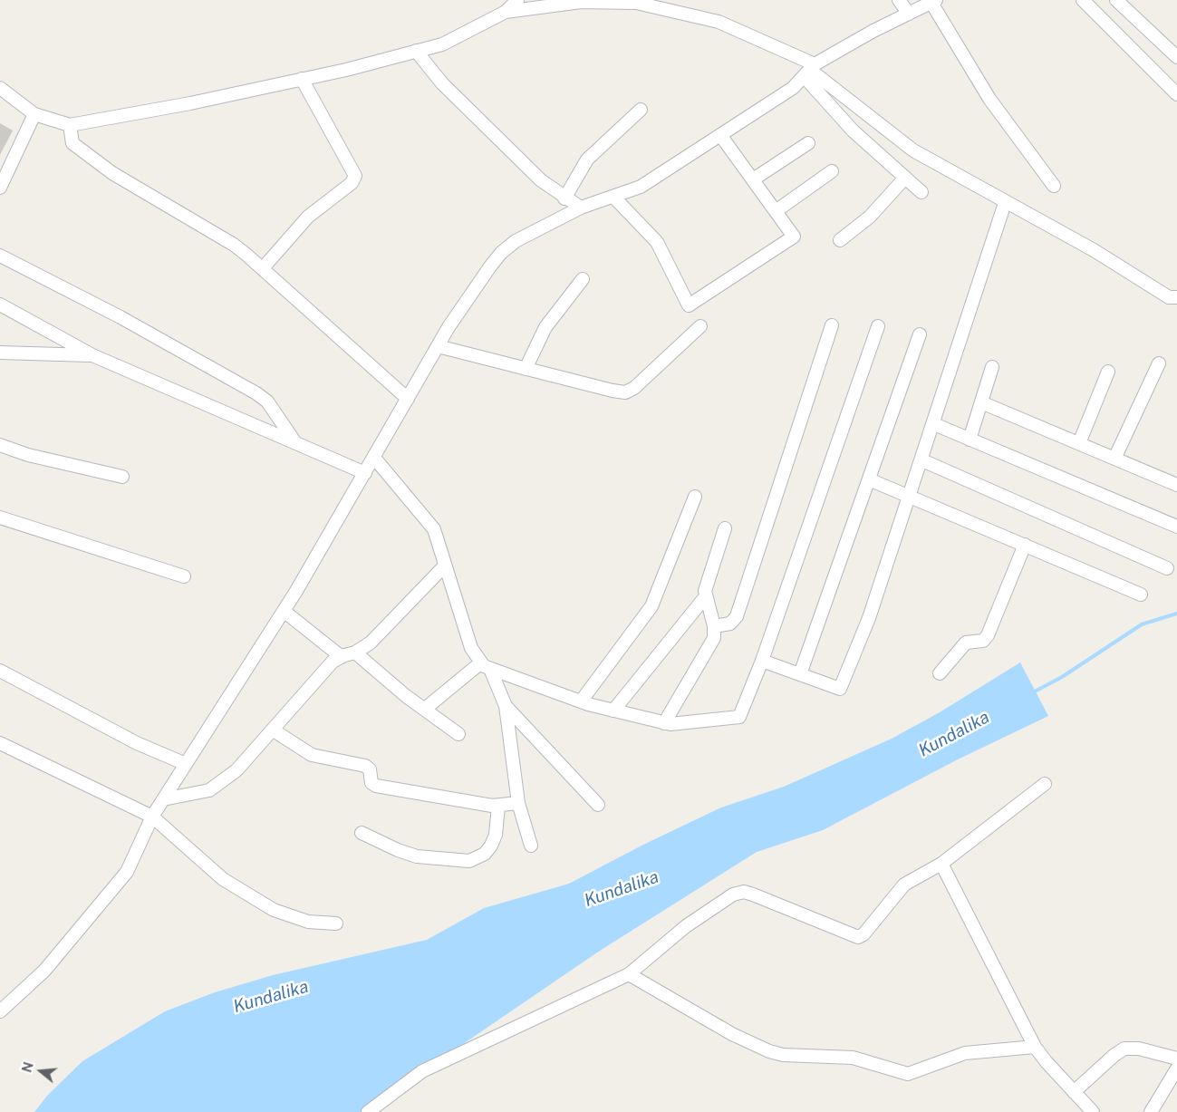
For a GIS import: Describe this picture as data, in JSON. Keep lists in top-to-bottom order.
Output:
{
  "water": ["Kundalika"],
  "north": "left"
}
